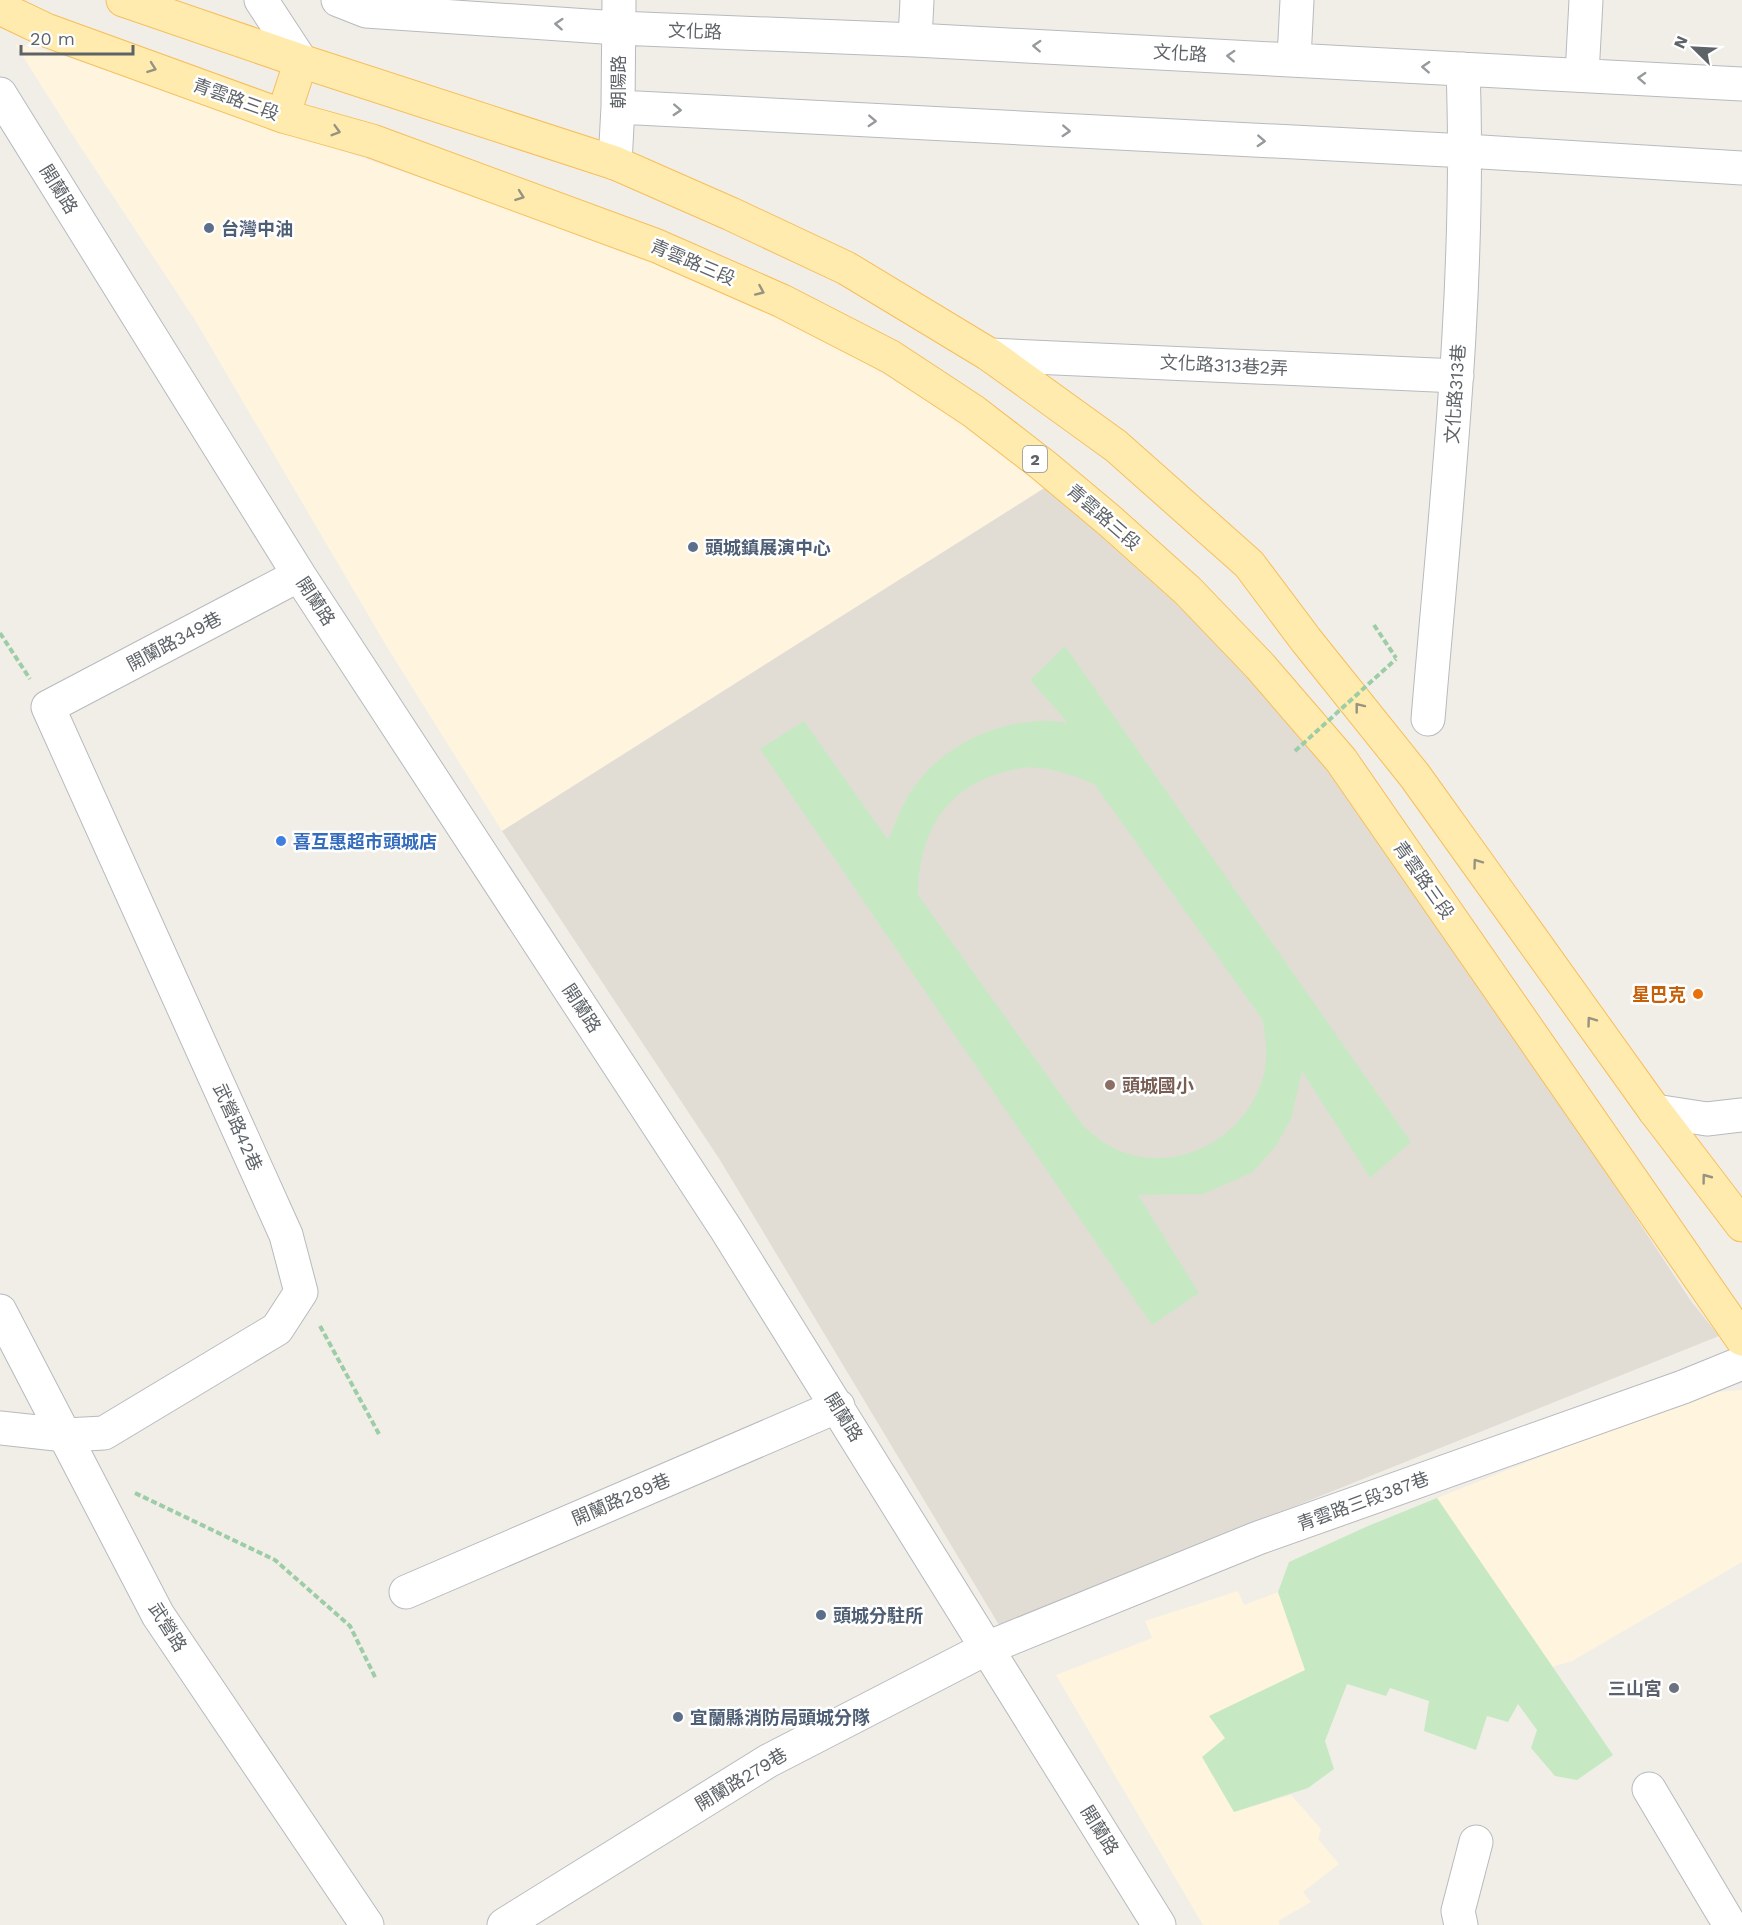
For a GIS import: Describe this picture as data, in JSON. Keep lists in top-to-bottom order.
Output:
{
  "streets": {
    "main road": ["青雲路三段", "2"],
    "street": [
      "文化路",
      "朝陽路",
      "開蘭路",
      "文化路313巷2弄",
      "文化路313巷",
      "開蘭路349巷",
      "武營路42巷",
      "開蘭路289巷",
      "青雲路三段387巷",
      "武營路",
      "開蘭路279巷"
    ]
  },
  "crossings": [
    ["文化路", "朝陽路"],
    ["文化路", "文化路313巷"],
    ["開蘭路", "開蘭路349巷"],
    ["開蘭路", "開蘭路289巷"],
    ["開蘭路", "青雲路三段387巷"],
    ["開蘭路", "開蘭路279巷"],
    ["文化路313巷2弄", "文化路313巷"],
    ["開蘭路349巷", "武營路42巷"],
    ["青雲路三段387巷", "開蘭路279巷"]
  ],
  "places": [
    "台灣中油",
    "頭城鎮展演中心",
    "喜互惠超市頭城店",
    "星巴克",
    "頭城國小",
    "頭城分駐所",
    "三山宮",
    "宜蘭縣消防局頭城分隊"
  ],
  "scale_bar": "20 m",
  "north": "top left"
}
